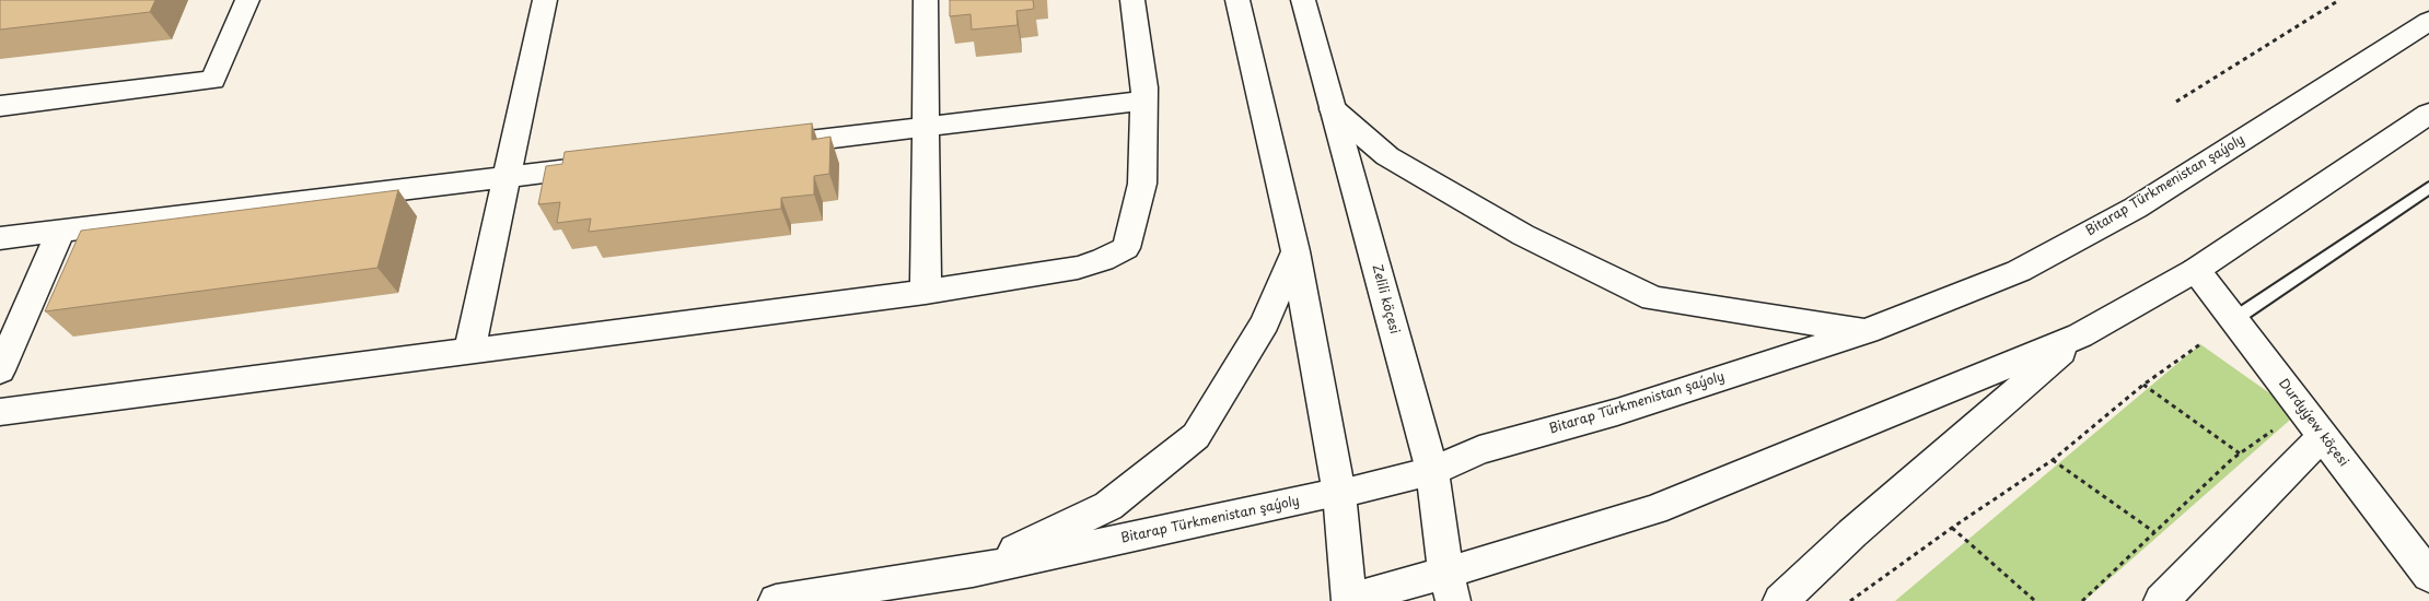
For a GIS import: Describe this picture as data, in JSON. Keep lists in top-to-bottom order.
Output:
{
  "streets": {
    "main road": ["Bitarap Türkmenistan şaýoly", "Zelili köçesi", "Durdyýew köçesi"]
  },
  "crossings": [
    ["Bitarap Türkmenistan şaýoly", "Zelili köçesi"]
  ]
}
